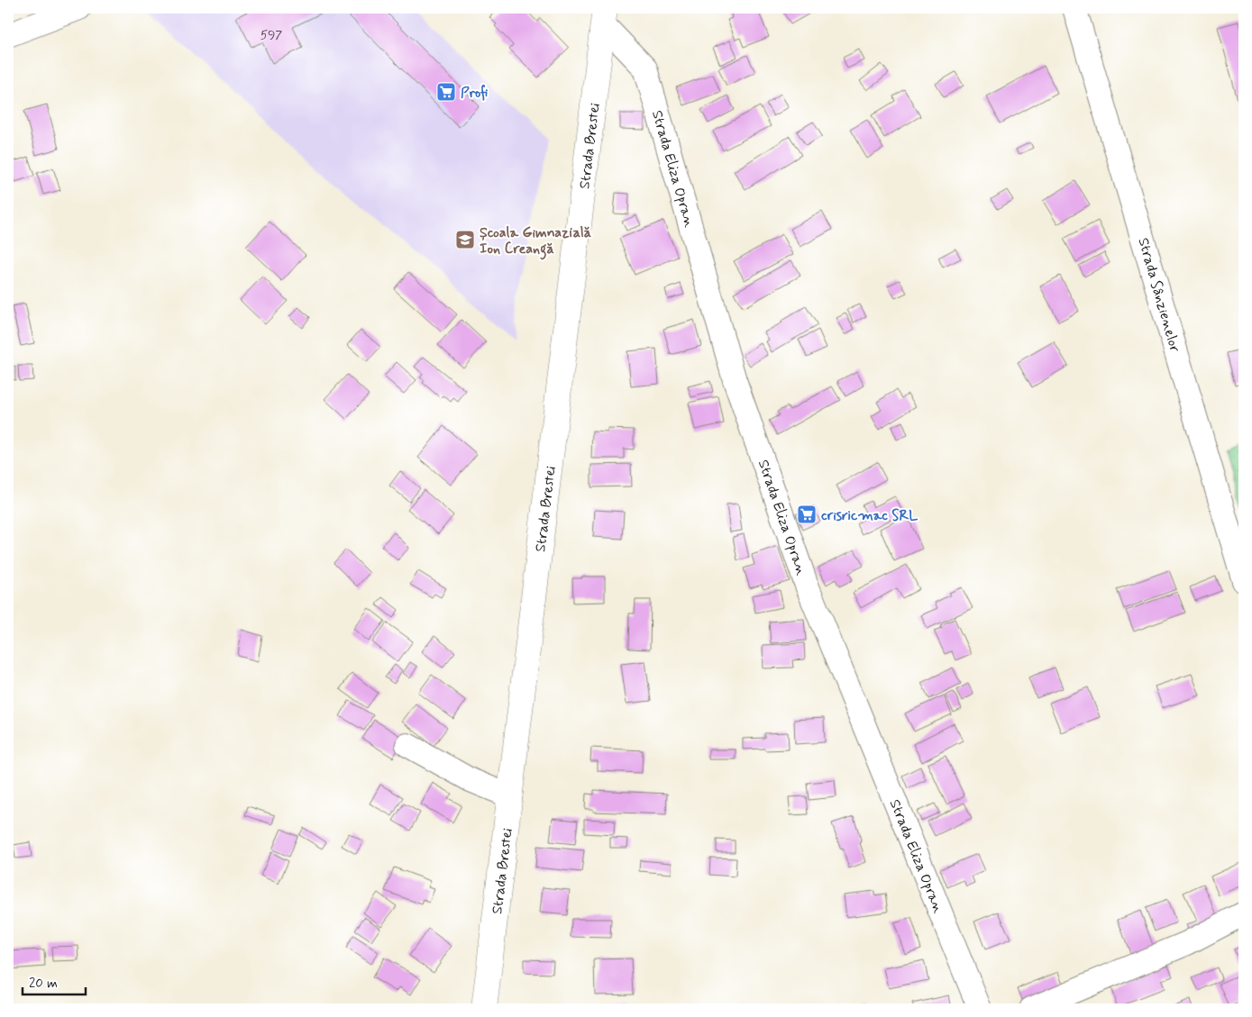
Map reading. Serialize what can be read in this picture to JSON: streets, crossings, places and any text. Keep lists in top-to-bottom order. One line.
{"streets":{"main road":["Strada Brestei"],"street":["Strada Eliza Opran","Strada Sânzienelor"]},"crossings":[["Strada Brestei","Strada Eliza Opran"]],"places":{"supermarket":["Profi","crisricmac SRL"],"school or university":["Școala Gimnazială Ion Creangă"]},"house_numbers":["597"],"scale_bar":"20 m"}
